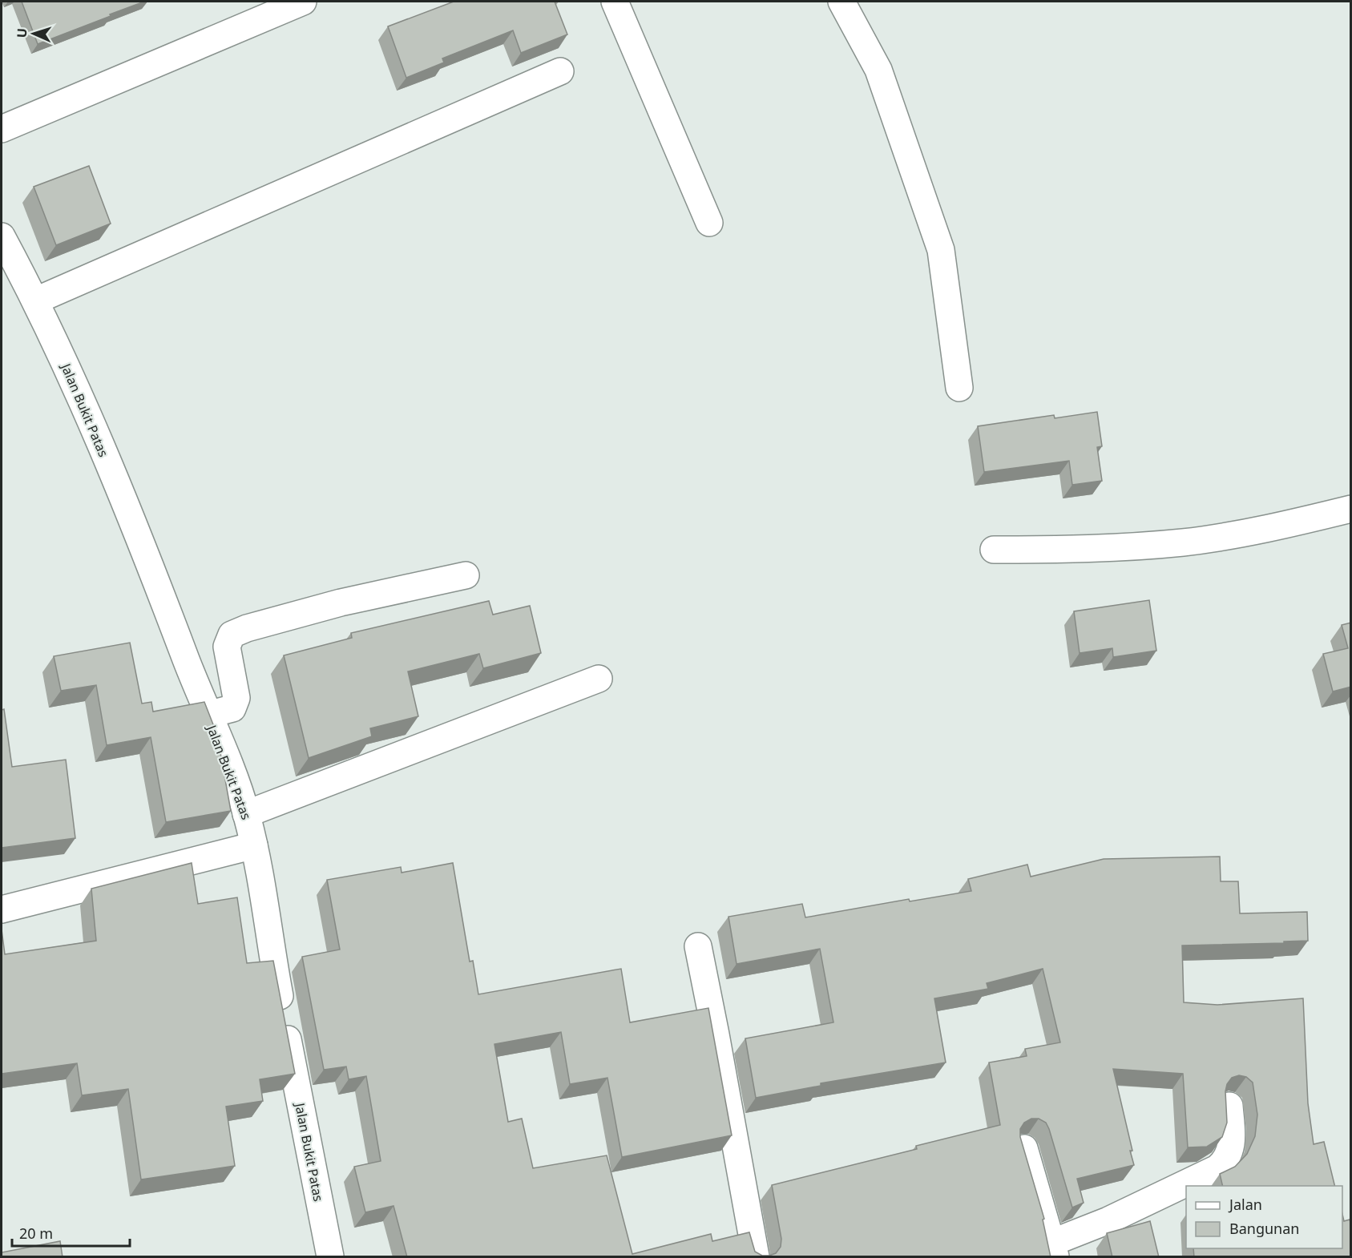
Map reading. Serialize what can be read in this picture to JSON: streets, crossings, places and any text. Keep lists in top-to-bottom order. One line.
{"streets":{"street":["Jalan Bukit Patas"]},"legend":["Jalan","Bangunan"],"scale_bar":"20 m","north":"left"}
